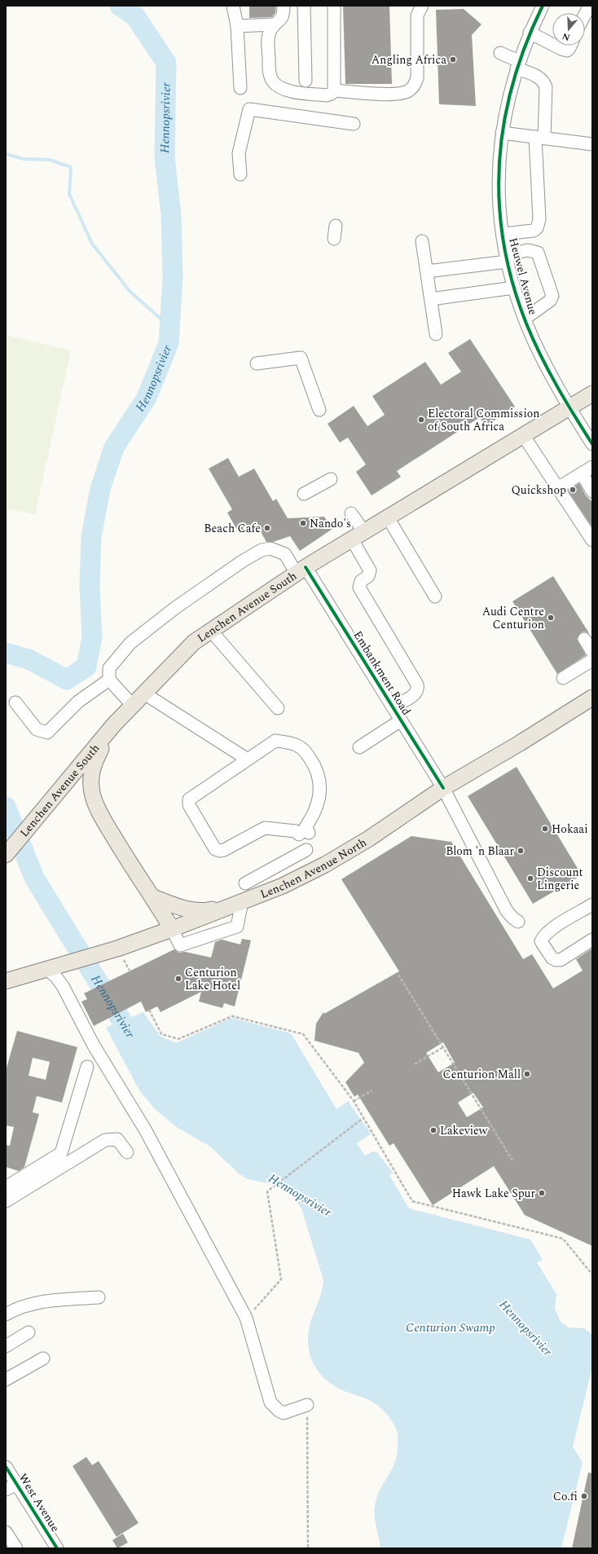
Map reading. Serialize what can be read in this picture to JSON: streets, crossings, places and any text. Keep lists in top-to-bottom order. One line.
{"streets":{"main road":["Lenchen Avenue South","Lenchen Avenue North"],"street":["Heuwel Avenue","Embankment Road","West Avenue"]},"crossings":[["Heuwel Avenue","Lenchen Avenue South"],["Lenchen Avenue South","Embankment Road"],["Embankment Road","Lenchen Avenue North"]],"water":["Hennopsrivier","Centurion Swamp"],"places":["Angling Africa","Electoral Commission of South Africa","Quickshop","Nando's","Beach Cafe","Audi Centre Centurion","Hokaai","Blom 'n Blaar","Discount Lingerie","Centurion Lake Hotel","Centurion Mall","Lakeview","Hawk Lake Spur","Co.fi"],"north":"bottom"}
